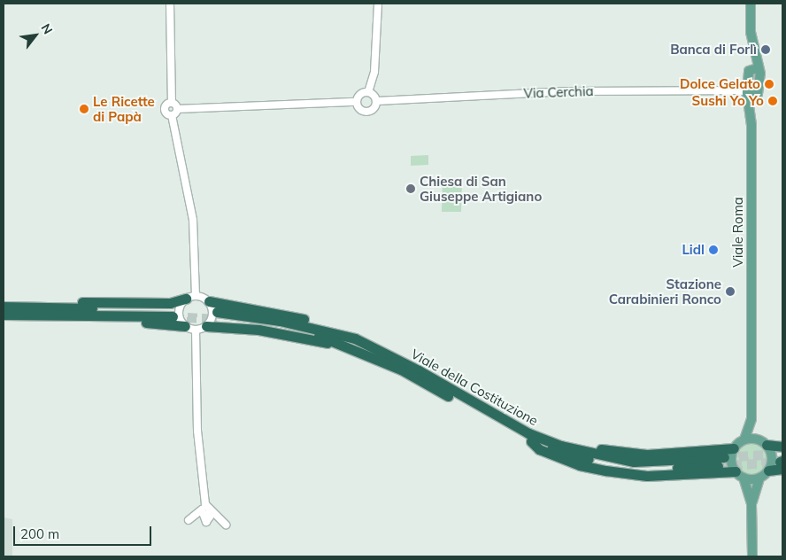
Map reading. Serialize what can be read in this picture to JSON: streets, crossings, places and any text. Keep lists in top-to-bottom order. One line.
{"streets":{"highway":["Viale della Costituzione"],"main road":["Viale Roma"],"street":["Via Cerchia"]},"crossings":[["Via Cerchia","Viale Roma"]],"places":["Banca di Forlì","Dolce Gelato","Sushi Yo Yo","Le Ricette di Papà","Chiesa di San Giuseppe Artigiano","Lidl","Stazione Carabinieri Ronco"],"scale_bar":"200 m","north":"top right"}
